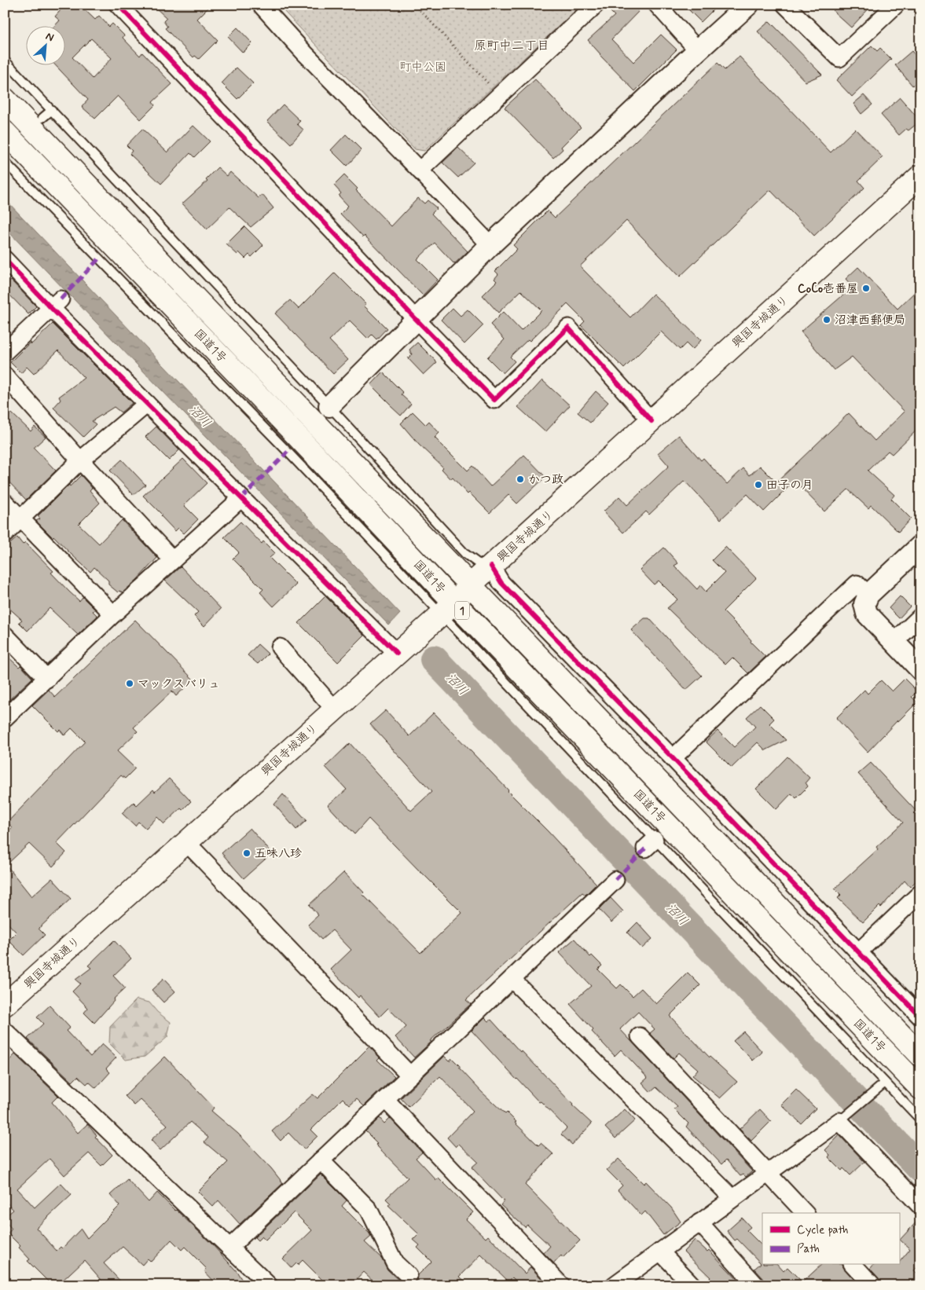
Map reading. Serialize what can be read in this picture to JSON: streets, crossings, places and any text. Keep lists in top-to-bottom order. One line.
{"streets":{"main road":["興国寺城通り","国道1号","1"]},"crossings":[["興国寺城通り","国道1号"]],"districts":["原町中二丁目"],"water":["沼川"],"parks":["町中公園"],"places":["CoCo壱番屋","沼津西郵便局","かつ政","田子の月","マックスバリュ","五味八珍"],"legend":["Cycle path","Path"],"north":"top right"}
